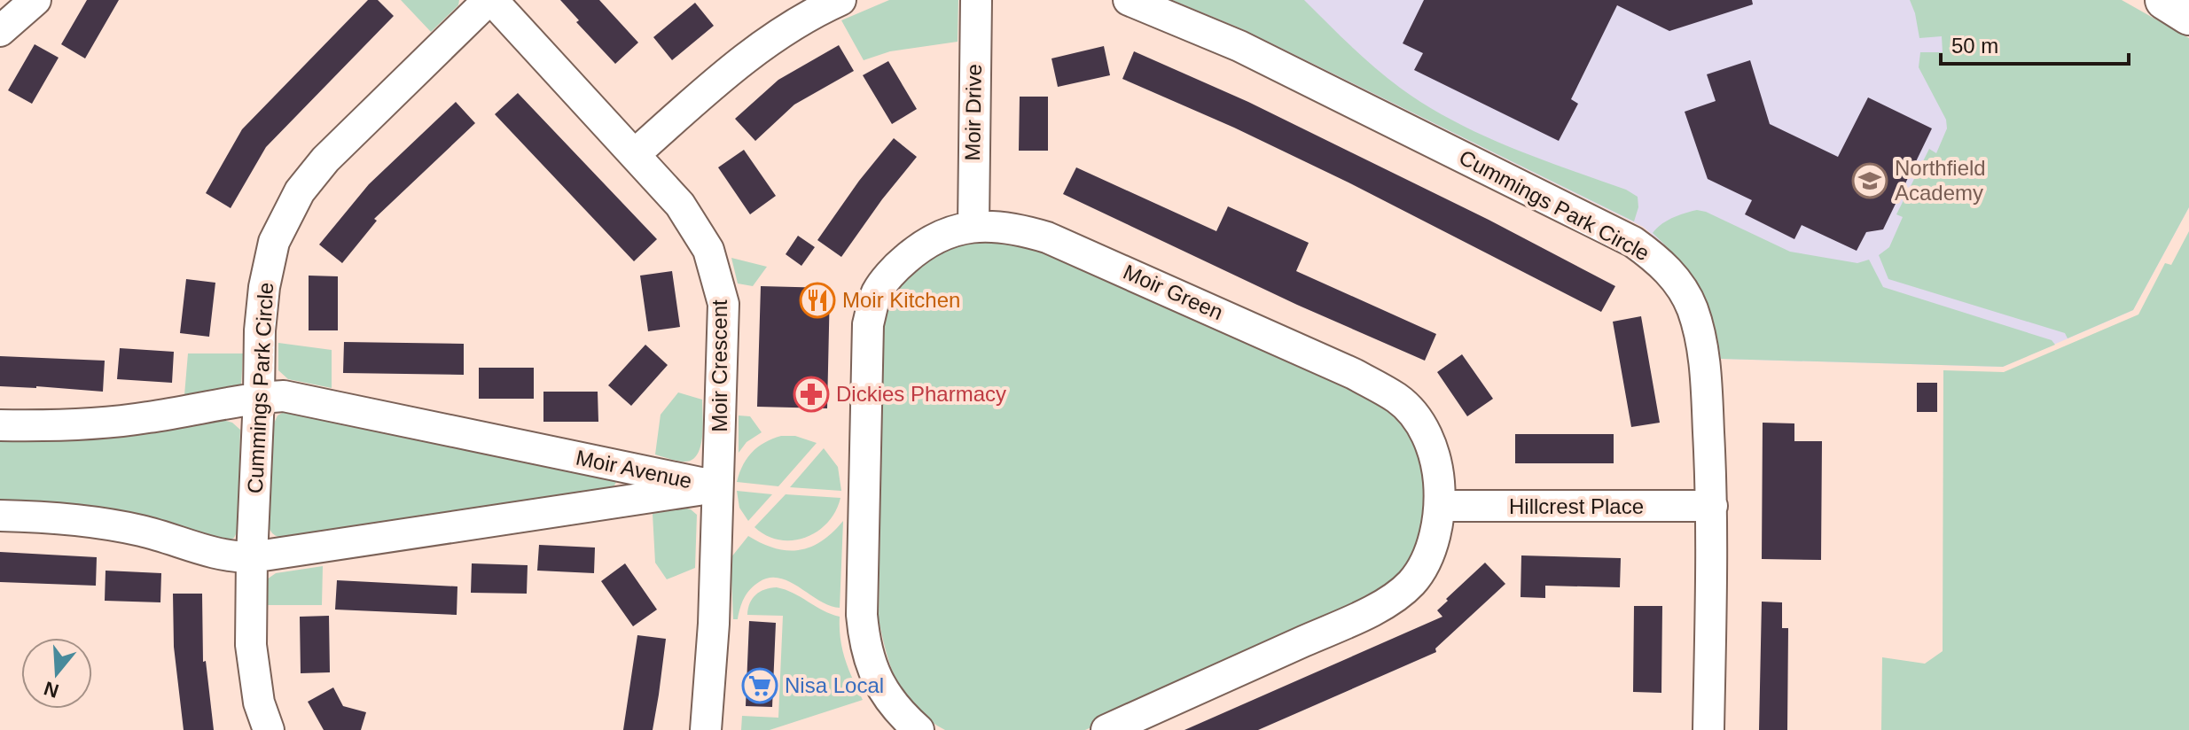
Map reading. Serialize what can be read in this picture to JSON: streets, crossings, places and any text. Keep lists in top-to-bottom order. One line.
{"streets":{"street":["Moir Drive","Cummings Park Circle","Moir Green","Moir Crescent","Moir Avenue","Hillcrest Place"]},"crossings":[["Moir Drive","Moir Green"],["Cummings Park Circle","Moir Crescent"],["Cummings Park Circle","Moir Avenue"],["Cummings Park Circle","Hillcrest Place"],["Moir Green","Hillcrest Place"],["Moir Crescent","Moir Avenue"]],"places":{"school or university":["Northfield Academy"],"restaurant":["Moir Kitchen"],"pharmacy":["Dickies Pharmacy"],"supermarket":["Nisa Local"]},"scale_bar":"50 m","north":"bottom"}
